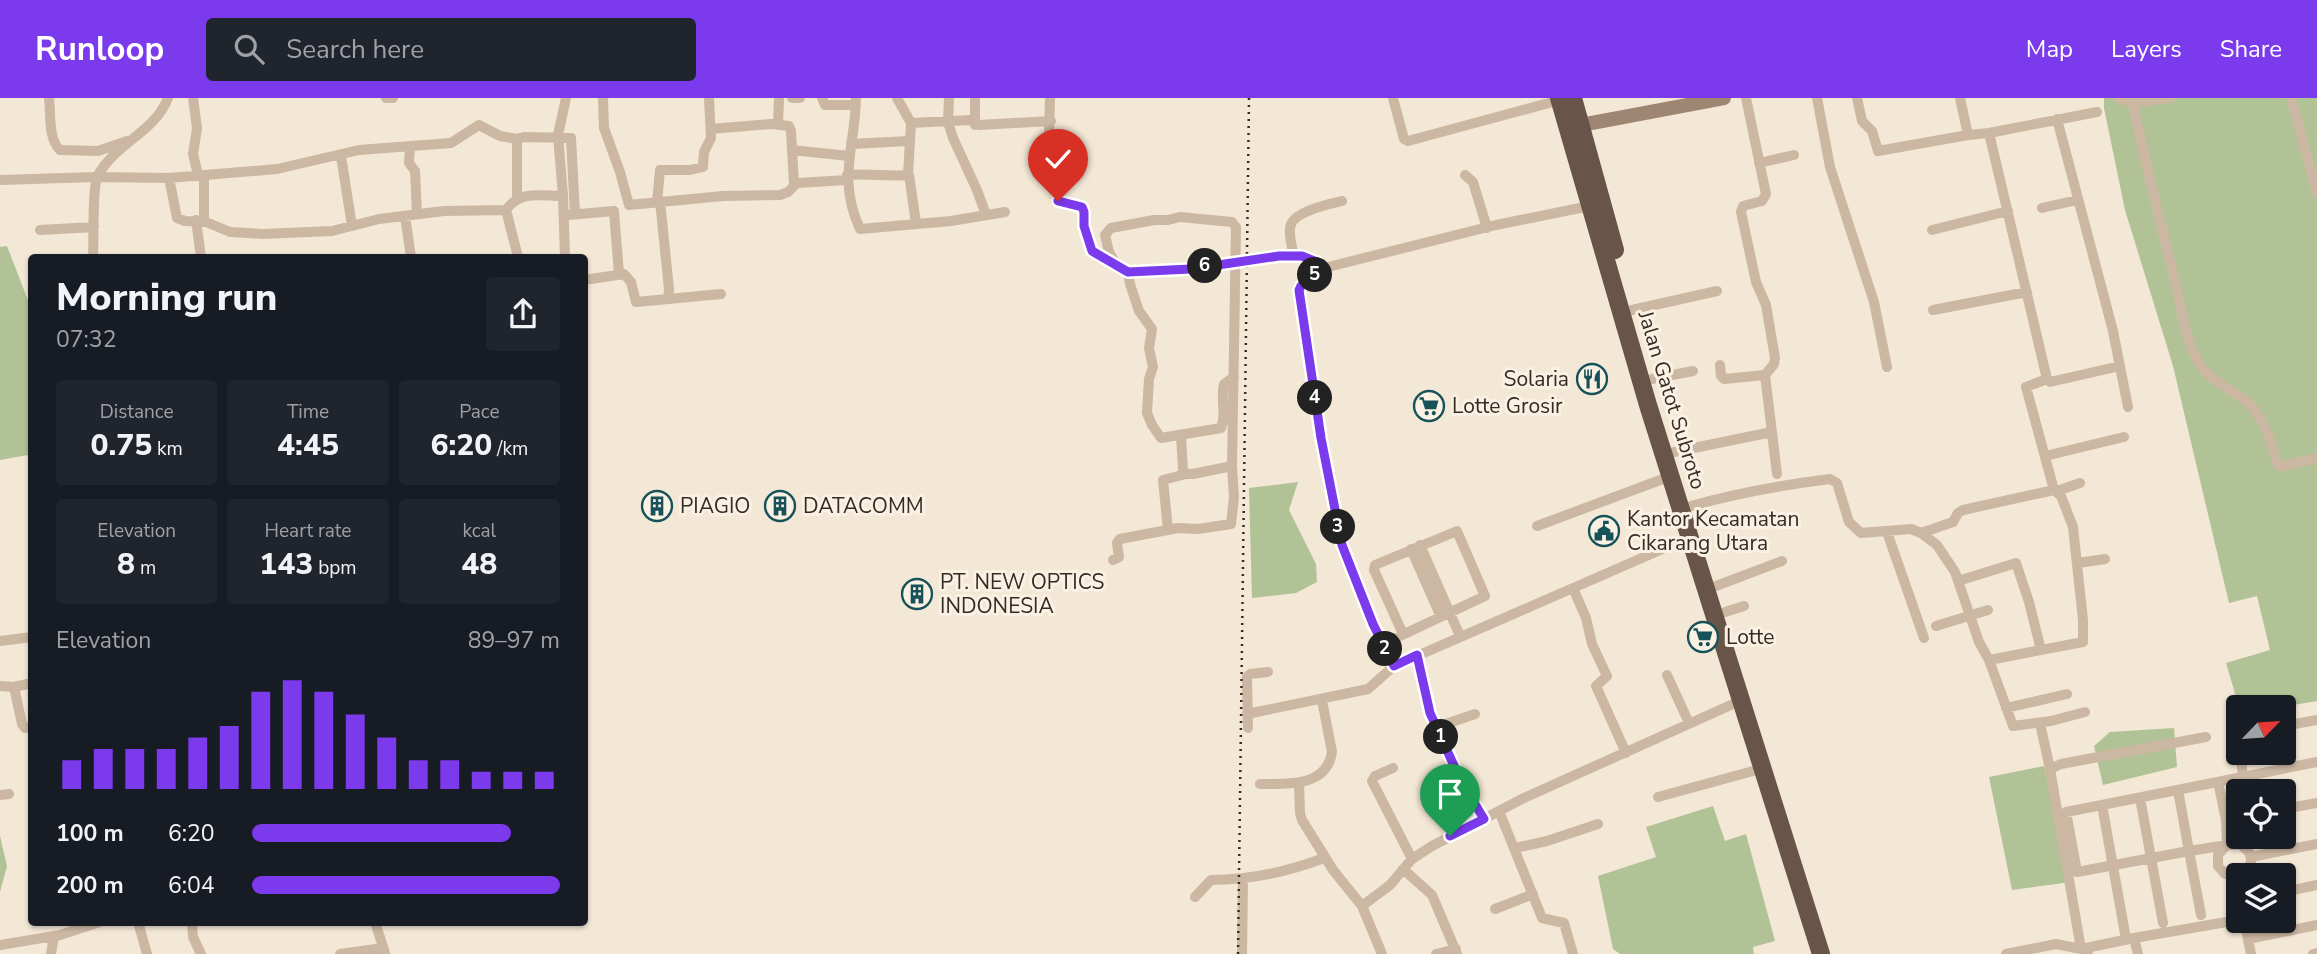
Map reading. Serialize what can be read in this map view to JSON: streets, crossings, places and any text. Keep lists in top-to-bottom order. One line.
{"streets":{"highway":["Jalan Gatot Subroto"]},"places":{"restaurant":["Solaria"],"supermarket":["Lotte Grosir","Lotte"],"building":["PIAGIO","DATACOMM","PT. NEW OPTICS INDONESIA"],"public building":["Kantor Kecamatan Cikarang Utara"]},"north":"top right","page":{"header":"Runloop","search":"Search here","nav":["Map","Layers","Share"],"pins":["6","5","4","3","2","1"],"heading":["Morning run","07:32"],"stats":[["Distance","0.75 km"],["Time","4:45"],["Pace","6:20 /km"],["Elevation","8 m"],["Heart rate","143 bpm"],["kcal","48"]],"chart":["Elevation","89–97 m"],"list":[{"name":"100 m","note":"6:20"},{"name":"200 m","note":"6:04"}]}}
